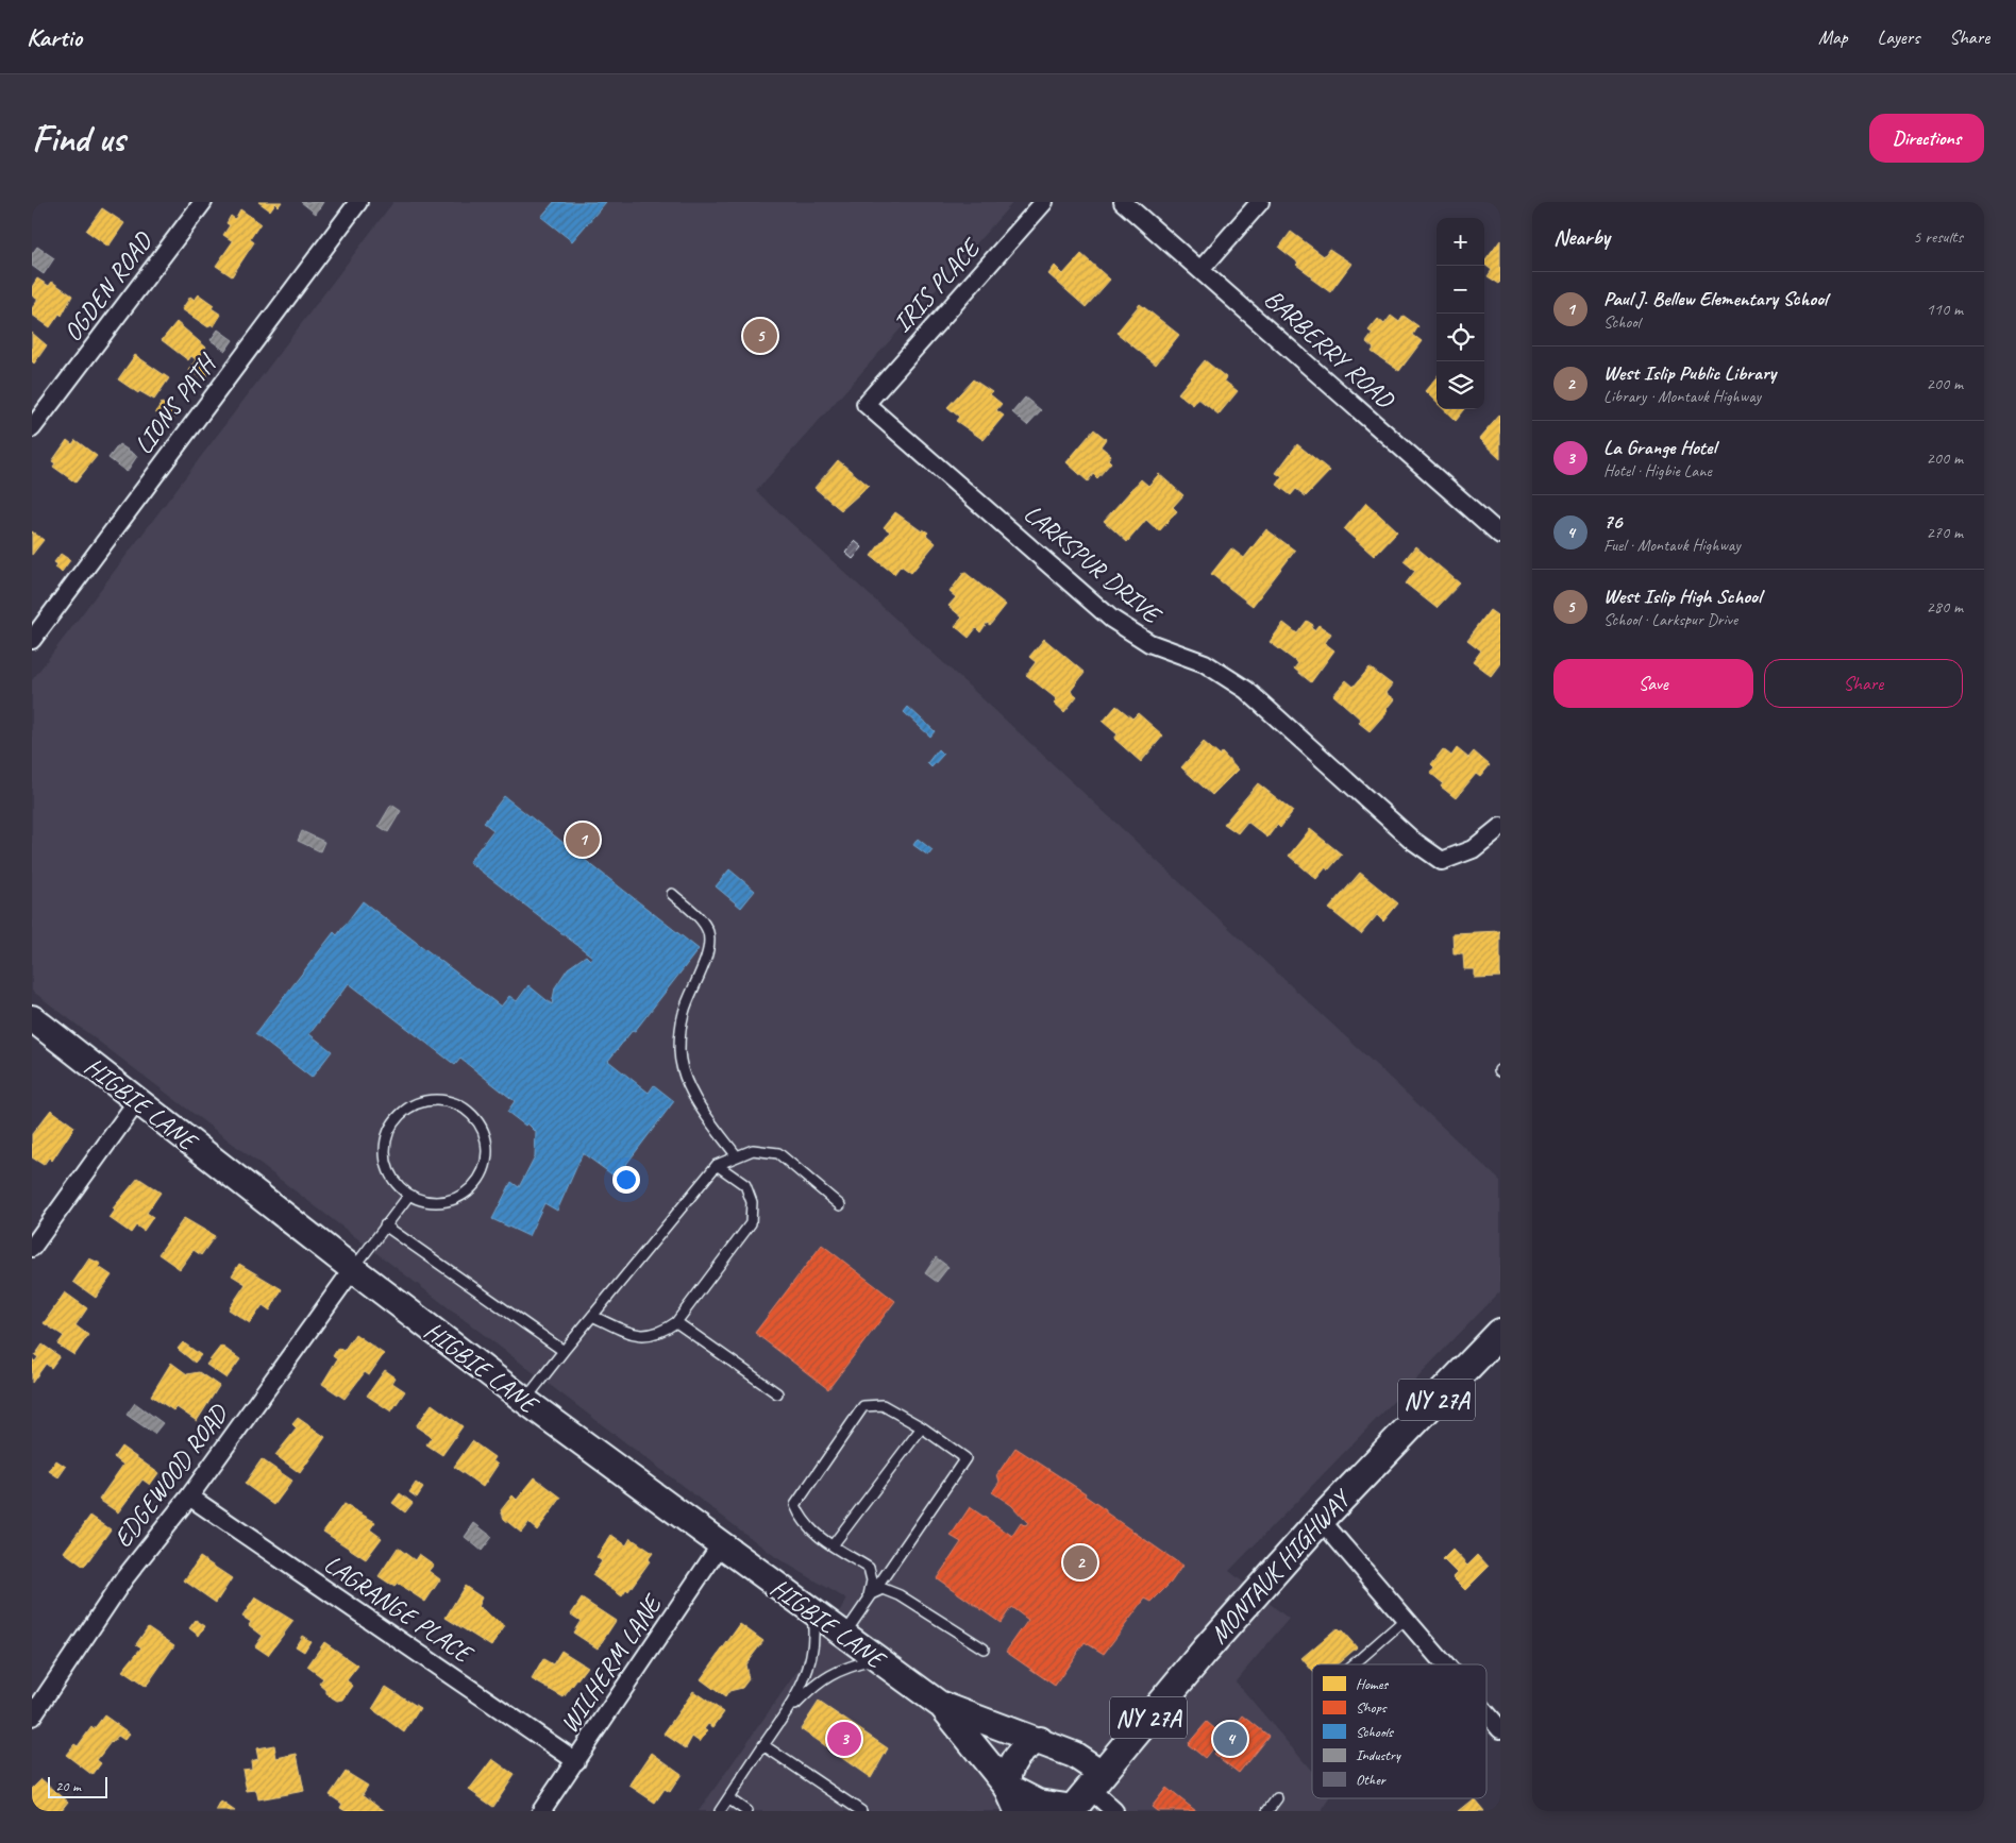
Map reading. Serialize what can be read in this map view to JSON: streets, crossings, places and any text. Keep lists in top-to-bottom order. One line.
{"streets":{"main road":["HIGBIE LANE","NY 27A","MONTAUK HIGHWAY"],"street":["IRIS PLACE","OGDEN ROAD","BARBERRY ROAD","LIONS PATH","LARKSPUR DRIVE","EDGEWOOD ROAD","LAGRANGE PLACE","WILHERM LANE"]},"crossings":[["IRIS PLACE","LARKSPUR DRIVE"],["HIGBIE LANE","EDGEWOOD ROAD"],["HIGBIE LANE","MONTAUK HIGHWAY"],["HIGBIE LANE","WILHERM LANE"],["EDGEWOOD ROAD","LAGRANGE PLACE"],["LAGRANGE PLACE","WILHERM LANE"]],"legend":["Homes","Shops","Schools","Industry","Other"],"scale_bar":"20 m","page":{"header":"Kartio","nav":["Map","Layers","Share"],"buttons":["Directions",["Save","Share"]],"title":"Find us","heading":["Nearby","5 results"],"map_buttons":["+","−"],"list":[{"mark":"1","name":"Paul J. Bellew Elementary School","note":"School","value":"110 m"},{"mark":"2","name":"West Islip Public Library","note":"Library · Montauk Highway","value":"200 m"},{"mark":"3","name":"La Grange Hotel","note":"Hotel · Higbie Lane","value":"200 m"},{"mark":"4","name":"76","note":"Fuel · Montauk Highway","value":"270 m"},{"mark":"5","name":"West Islip High School","note":"School · Larkspur Drive","value":"280 m"}],"pins":["5","1","2","3","4"],"scale":"20 m"}}
